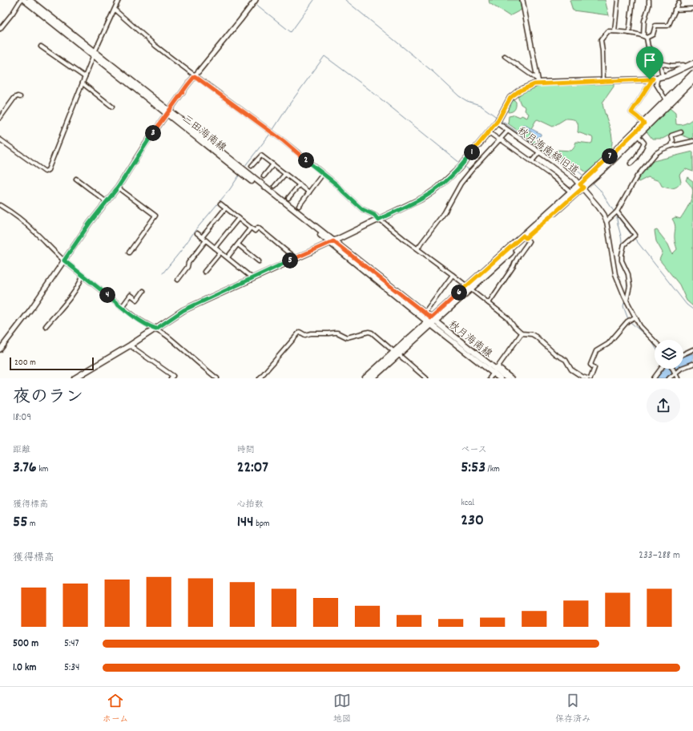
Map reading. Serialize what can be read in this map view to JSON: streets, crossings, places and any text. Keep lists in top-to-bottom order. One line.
{"streets":{"main road":["三田海南線","秋月海南線"],"street":["秋月海南線旧道"]},"crossings":[["三田海南線","秋月海南線"]],"scale_bar":"200 m","page":{"pins":["3","1","7","2","5","6","4"],"scale":"200 m","heading":["夜のラン","18:09"],"stats":[["距離","3.76 km"],["時間","22:07"],["ペース","5:53 /km"],["獲得標高","55 m"],["心拍数","144 bpm"],["kcal","230"]],"chart":["獲得標高","233–288 m"],"list":[{"name":"500 m","note":"5:47"},{"name":"1.0 km","note":"5:34"}],"tabs":["ホーム","地図","保存済み"]}}
